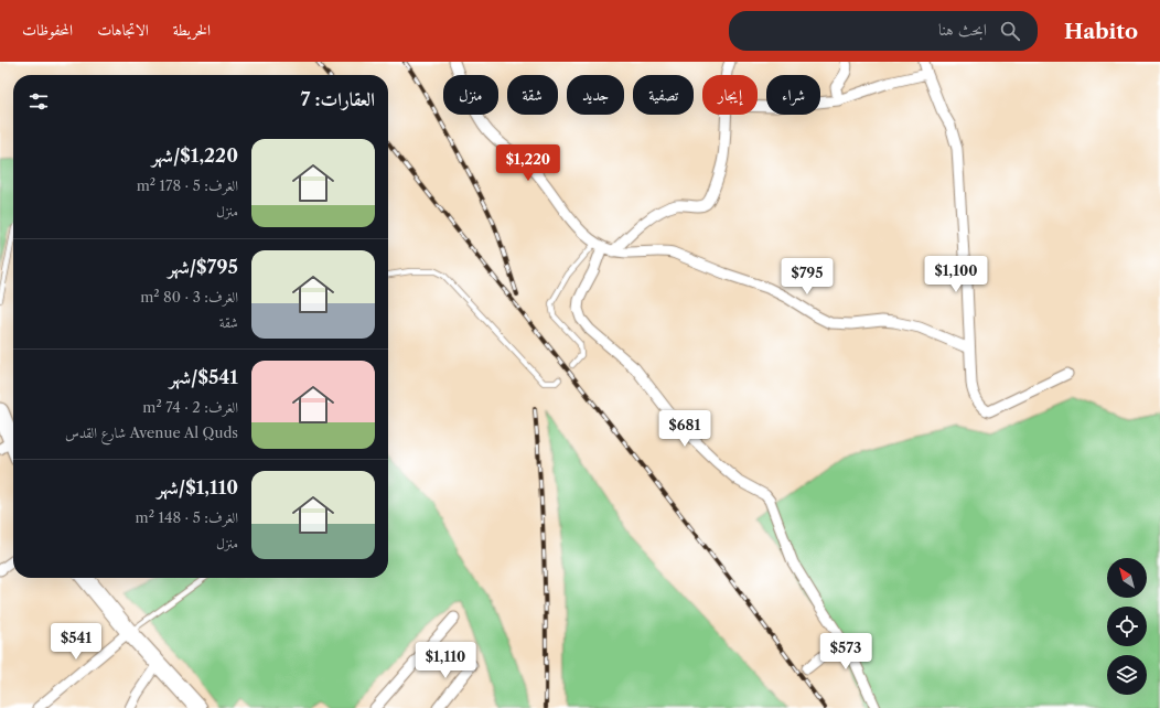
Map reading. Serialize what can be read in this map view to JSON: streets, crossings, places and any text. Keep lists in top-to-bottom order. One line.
{"north":"top left","page":{"header":"Habito","search":"ابحث هنا","nav":["الخريطة","الاتجاهات","المحفوظات"],"chip":["شراء","إيجار","تصفية","جديد","شقة","منزل"],"heading":"العقارات: 7","list":[{"name":"$1,220/شهر","note":"الغرف: 5 · 178 m² · منزل"},{"name":"$795/شهر","note":"الغرف: 3 · 80 m² · شقة"},{"name":"$541/شهر","note":"الغرف: 2 · 74 m² · Avenue Al Quds شارع القدس"},{"name":"$1,110/شهر","note":"الغرف: 5 · 148 m² · منزل"}],"price":["$1,220","$1,100","$795","$681","$541","$573","$1,110"]}}
